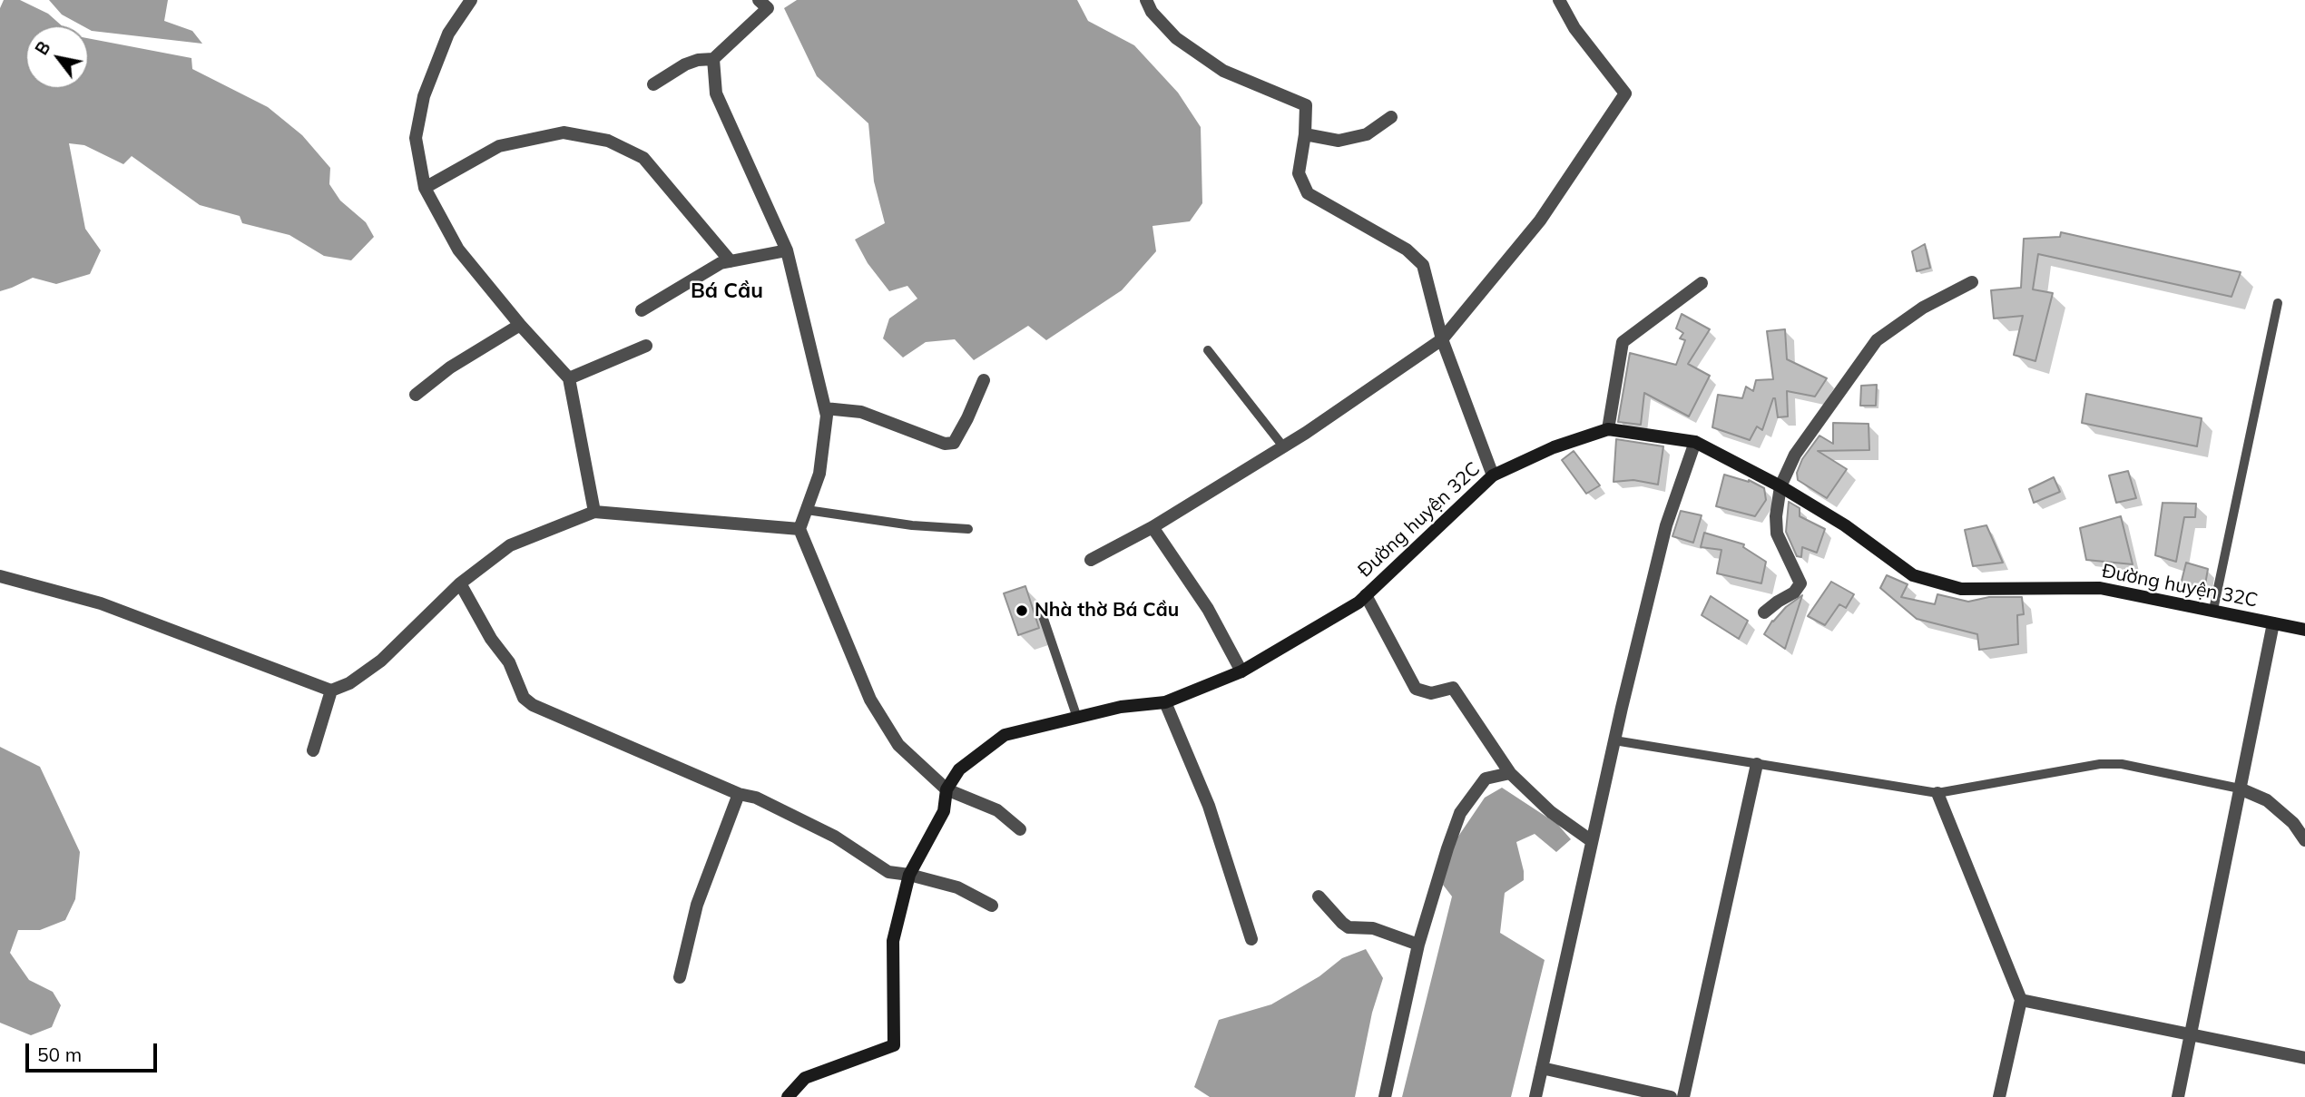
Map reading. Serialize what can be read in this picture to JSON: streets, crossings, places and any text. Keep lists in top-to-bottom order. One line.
{"streets":{"street":["Đường huyện 32C"]},"districts":["Bá Cầu"],"places":["Nhà thờ Bá Cầu"],"scale_bar":"50 m","north":"top left"}
